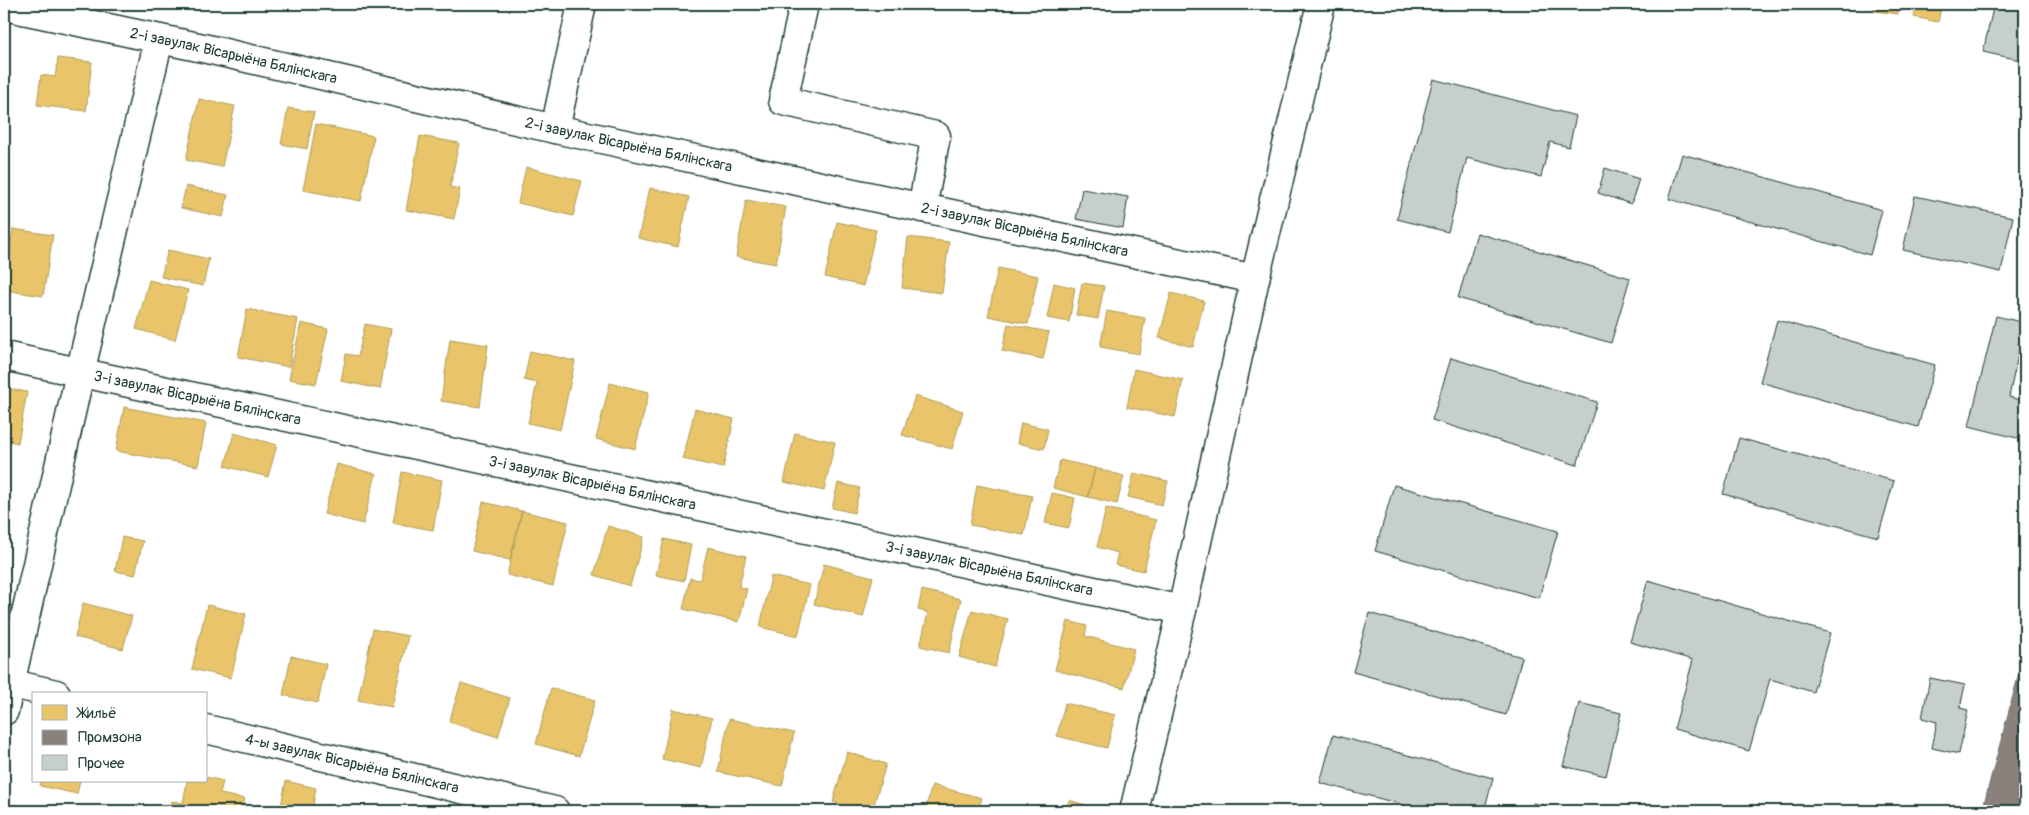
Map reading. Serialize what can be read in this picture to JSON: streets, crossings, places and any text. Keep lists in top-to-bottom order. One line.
{"streets":{"street":["2-і завулак Вісарыёна Бялінскага","3-і завулак Вісарыёна Бялінскага","4-ы завулак Вісарыёна Бялінскага"]},"legend":["Жильё","Промзона","Прочее"]}
